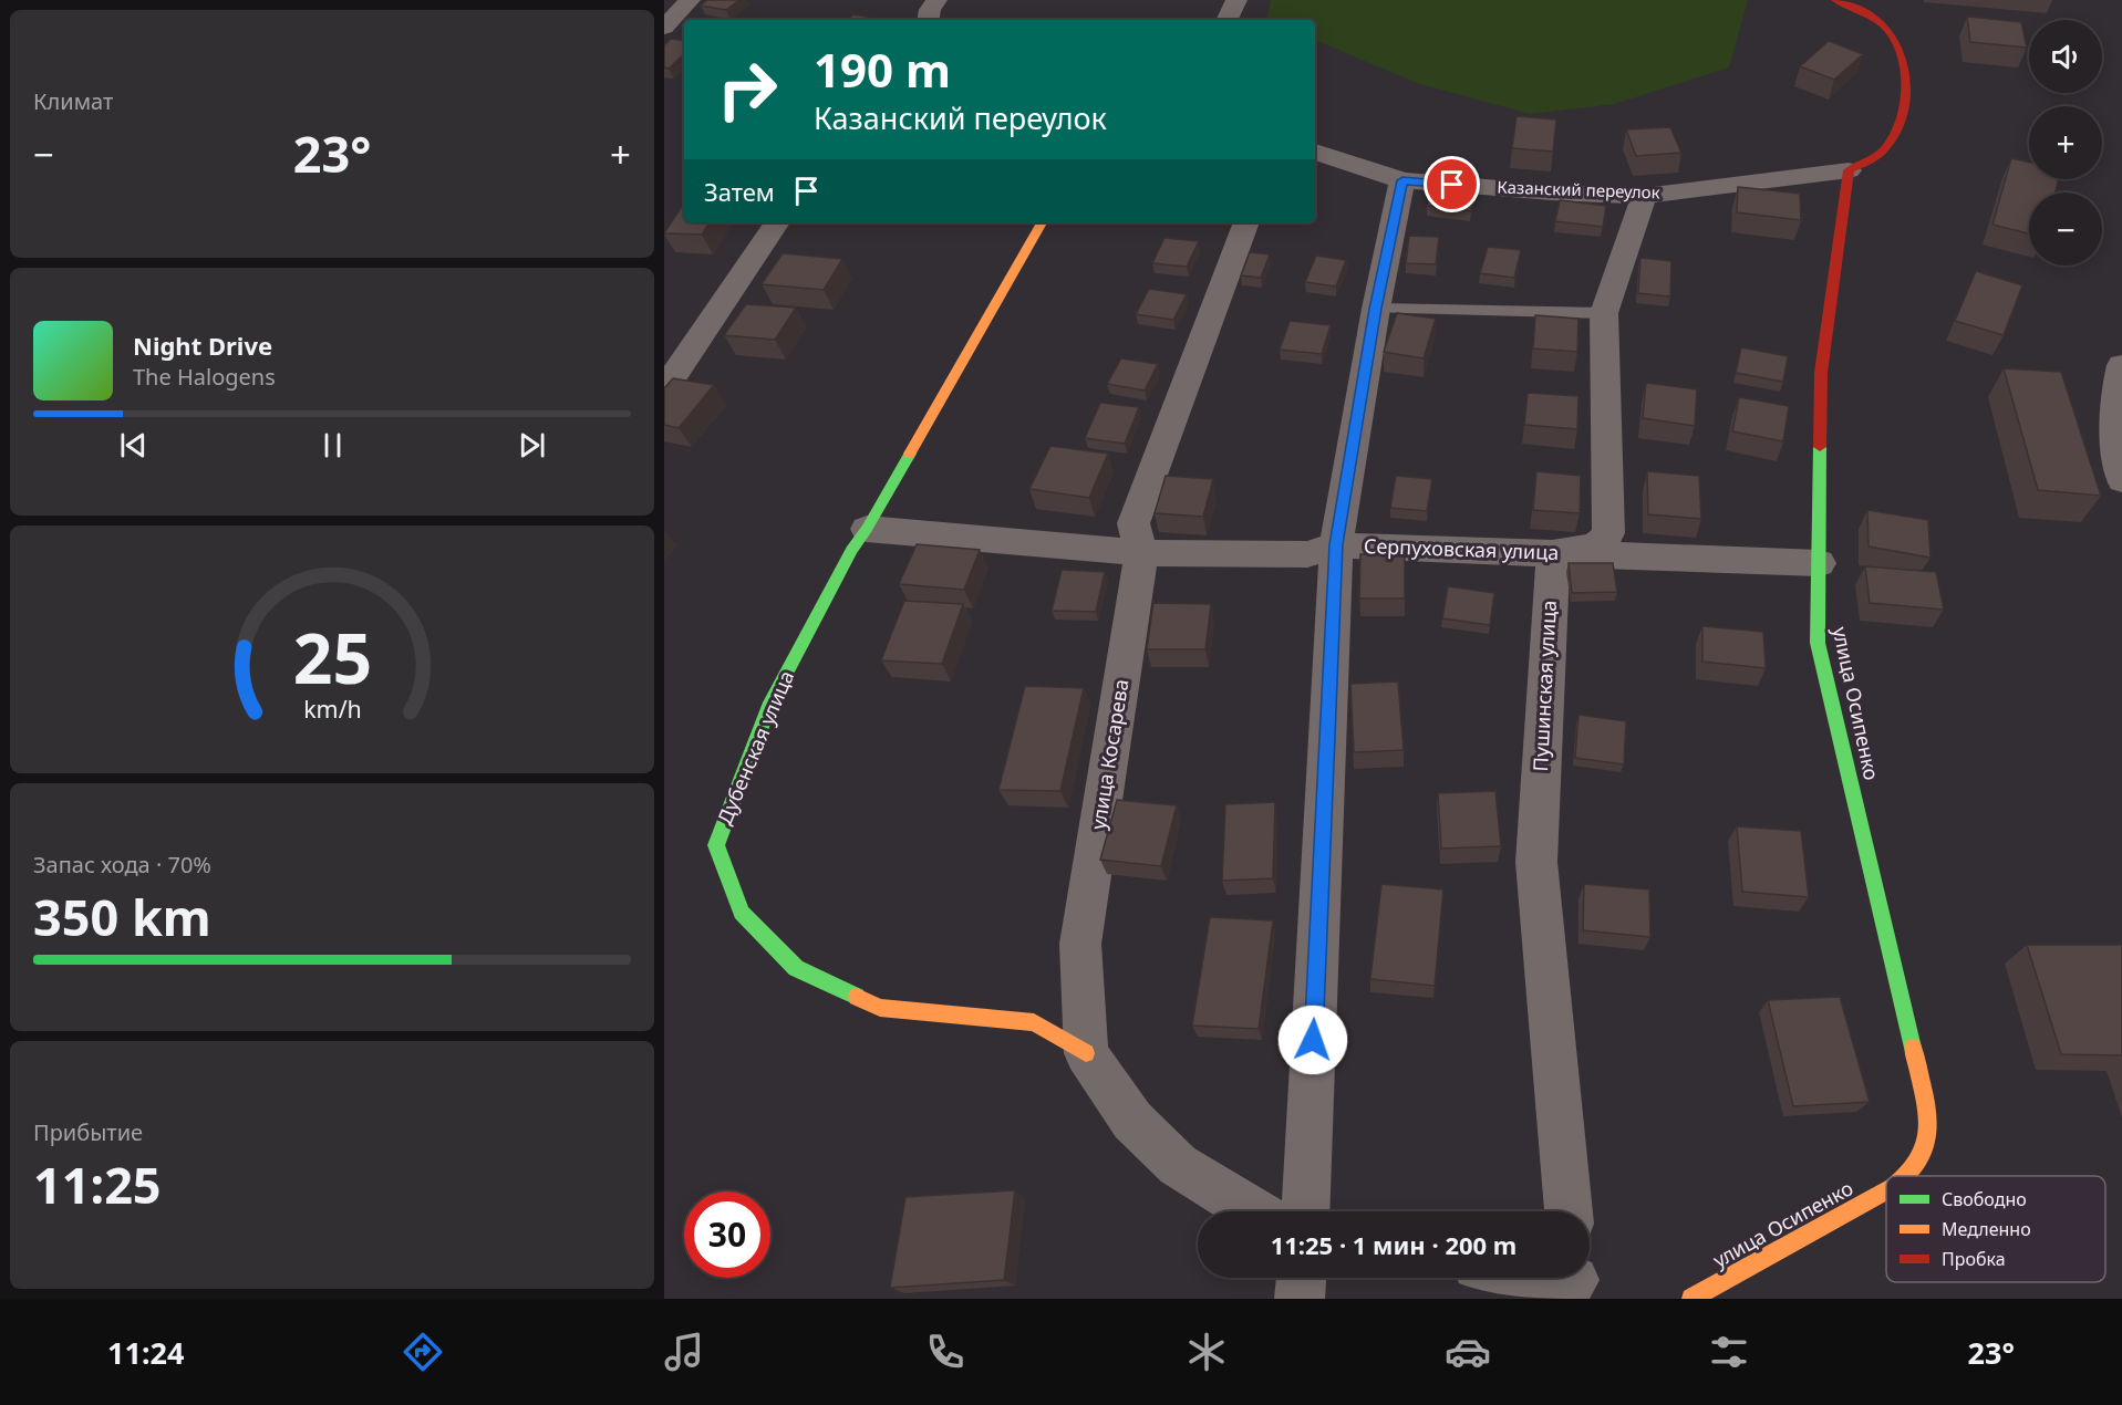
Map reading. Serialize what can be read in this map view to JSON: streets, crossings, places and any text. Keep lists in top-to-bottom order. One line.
{"streets":{"street":["Казанский переулок","Серпуховская улица","Пушинская улица","улица Осипенко","Дубенская улица","улица Косарева"]},"crossings":[["Казанский переулок","улица Осипенко"],["Серпуховская улица","Пушинская улица"],["Серпуховская улица","улица Осипенко"],["Серпуховская улица","Дубенская улица"],["Серпуховская улица","улица Косарева"],["Дубенская улица","улица Косарева"]],"legend":["Свободно","Медленно","Пробка"],"page":{"tile":["Климат",["Запас хода · 70%","350 km"],["Прибытие","11:25"]],"map_buttons":["+","−"],"turn":["190 m","Казанский переулок"],"heat":["−","23°","+"],"then":"Затем","song":["Night Drive","The Halogens"],"limit":"30","trip":"11:25 · 1 мин · 200 m","tabs":["11:24","23°"],"gauge":["25","km/h"]}}
